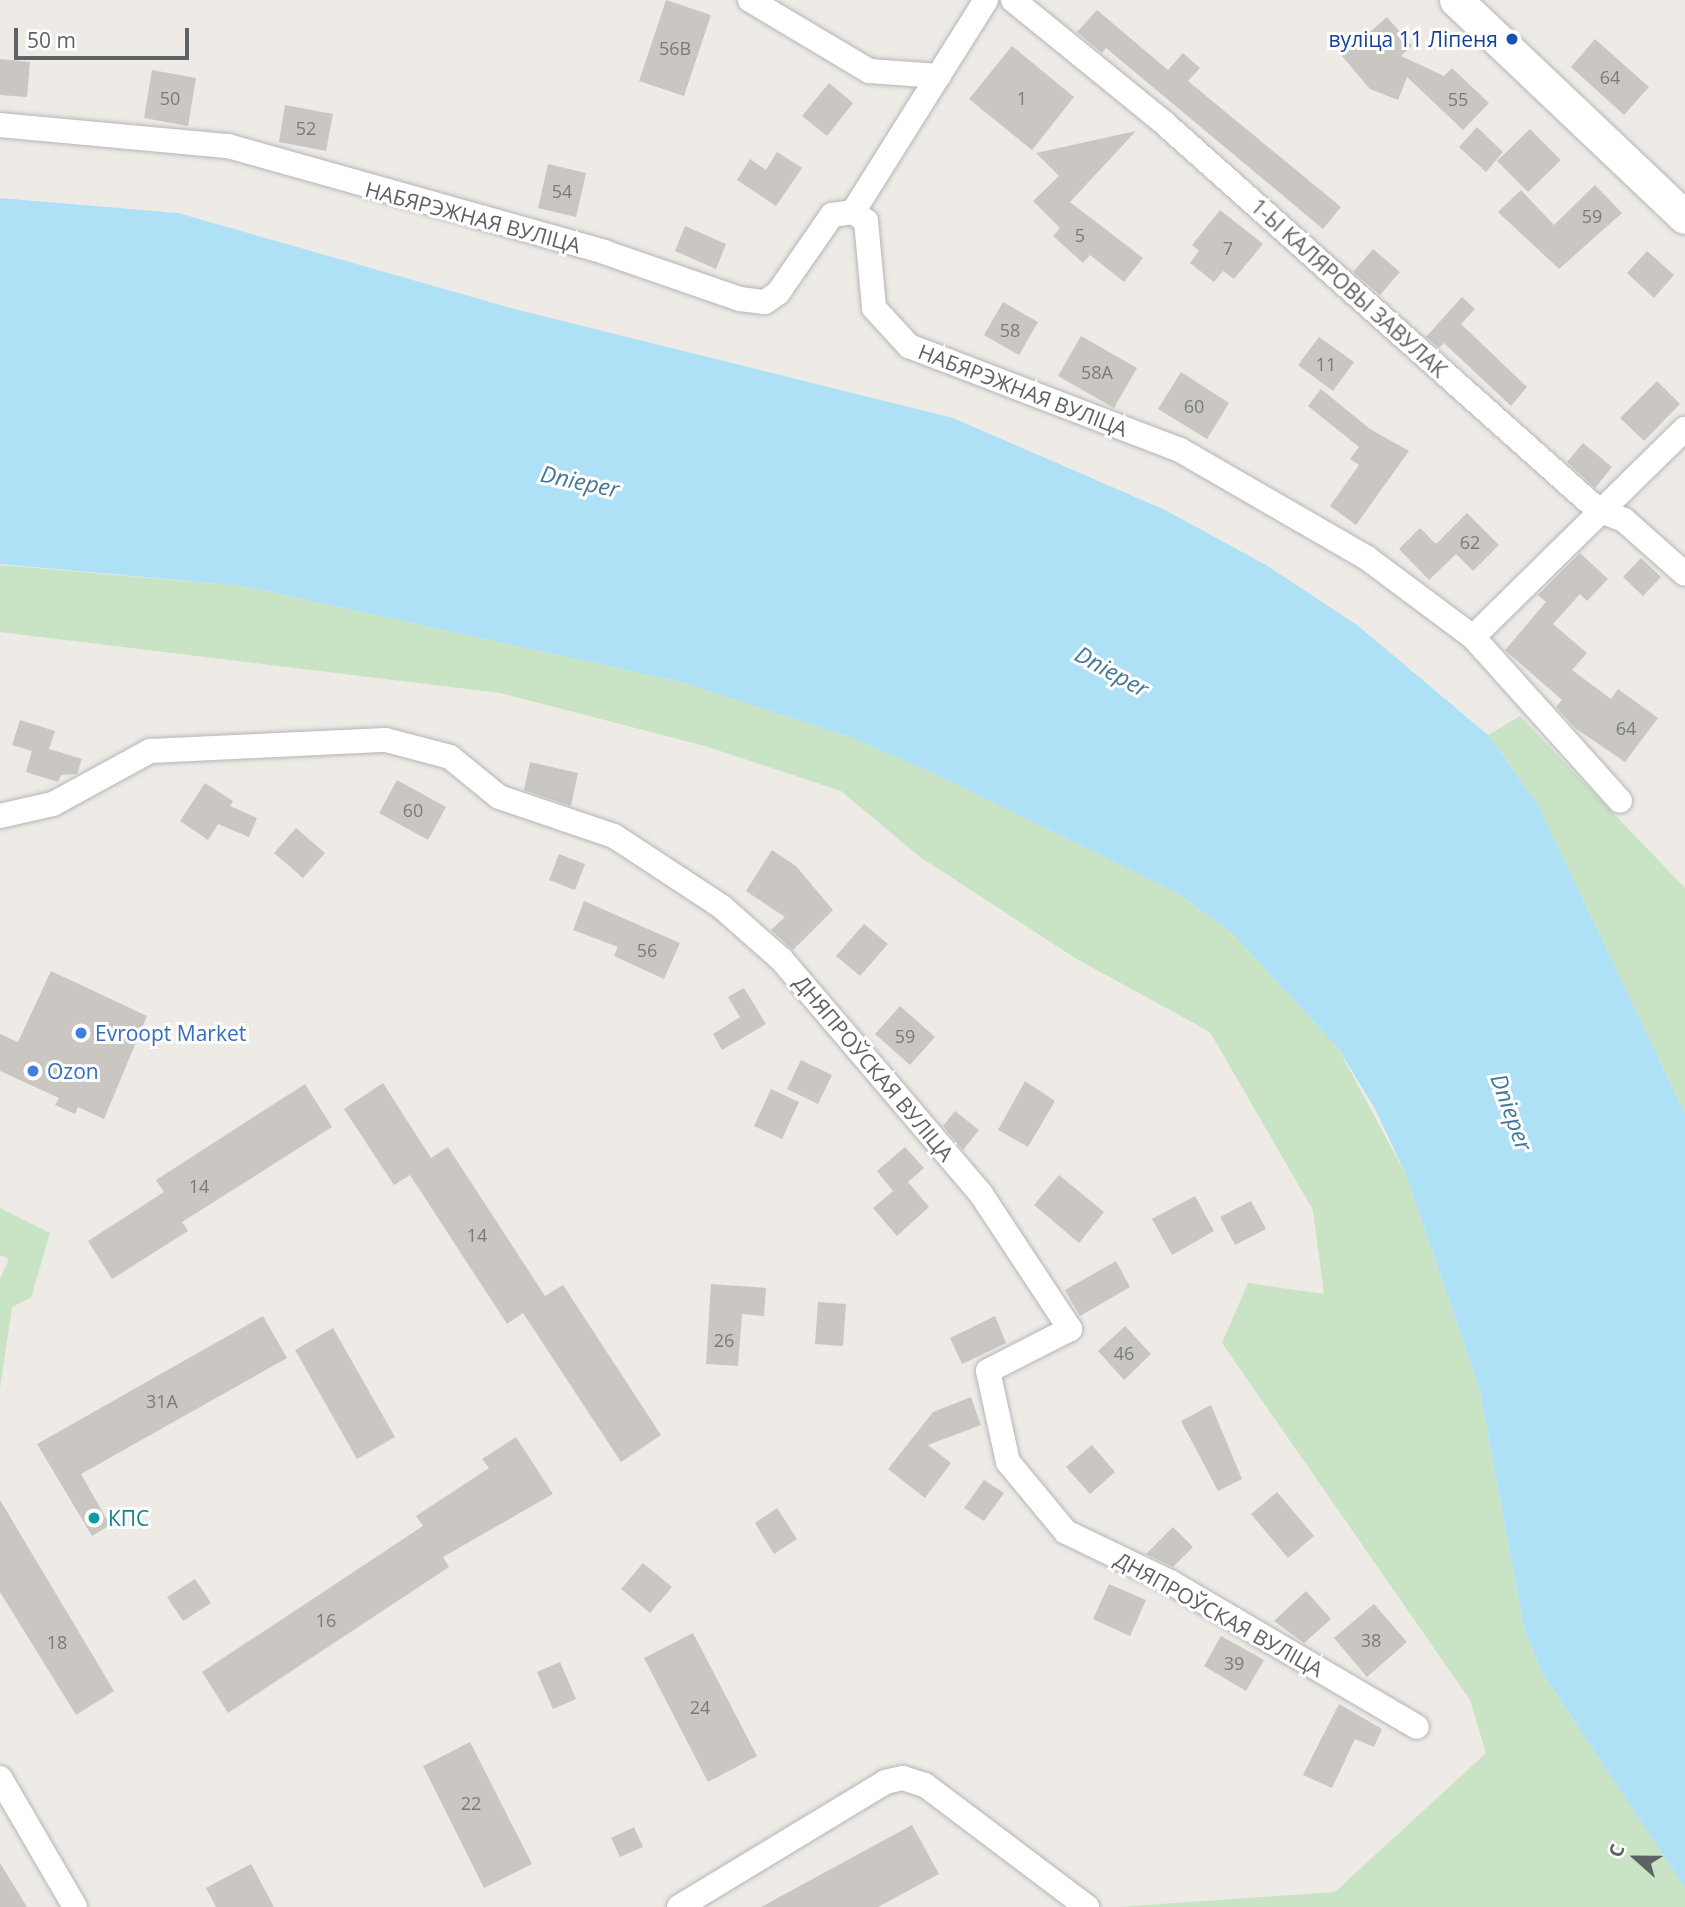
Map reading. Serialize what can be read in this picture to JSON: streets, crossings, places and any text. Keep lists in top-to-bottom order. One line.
{"streets":{"street":["НАБЯРЭЖНАЯ ВУЛІЦА","1-Ы КАЛЯРОВЫ ЗАВУЛАК","ДНЯПРОЎСКАЯ ВУЛІЦА"]},"water":["Dnieper"],"places":["вуліца 11 Ліпеня","Evroopt Market","Ozon","КПС"],"house_numbers":["56В","64","50","1","55","52","54","59","5","7","58","11","58А","60","62","64","60","56","59","14","14","26","46","31А","16","38","18","39","24","22"],"scale_bar":"50 m","north":"left"}
